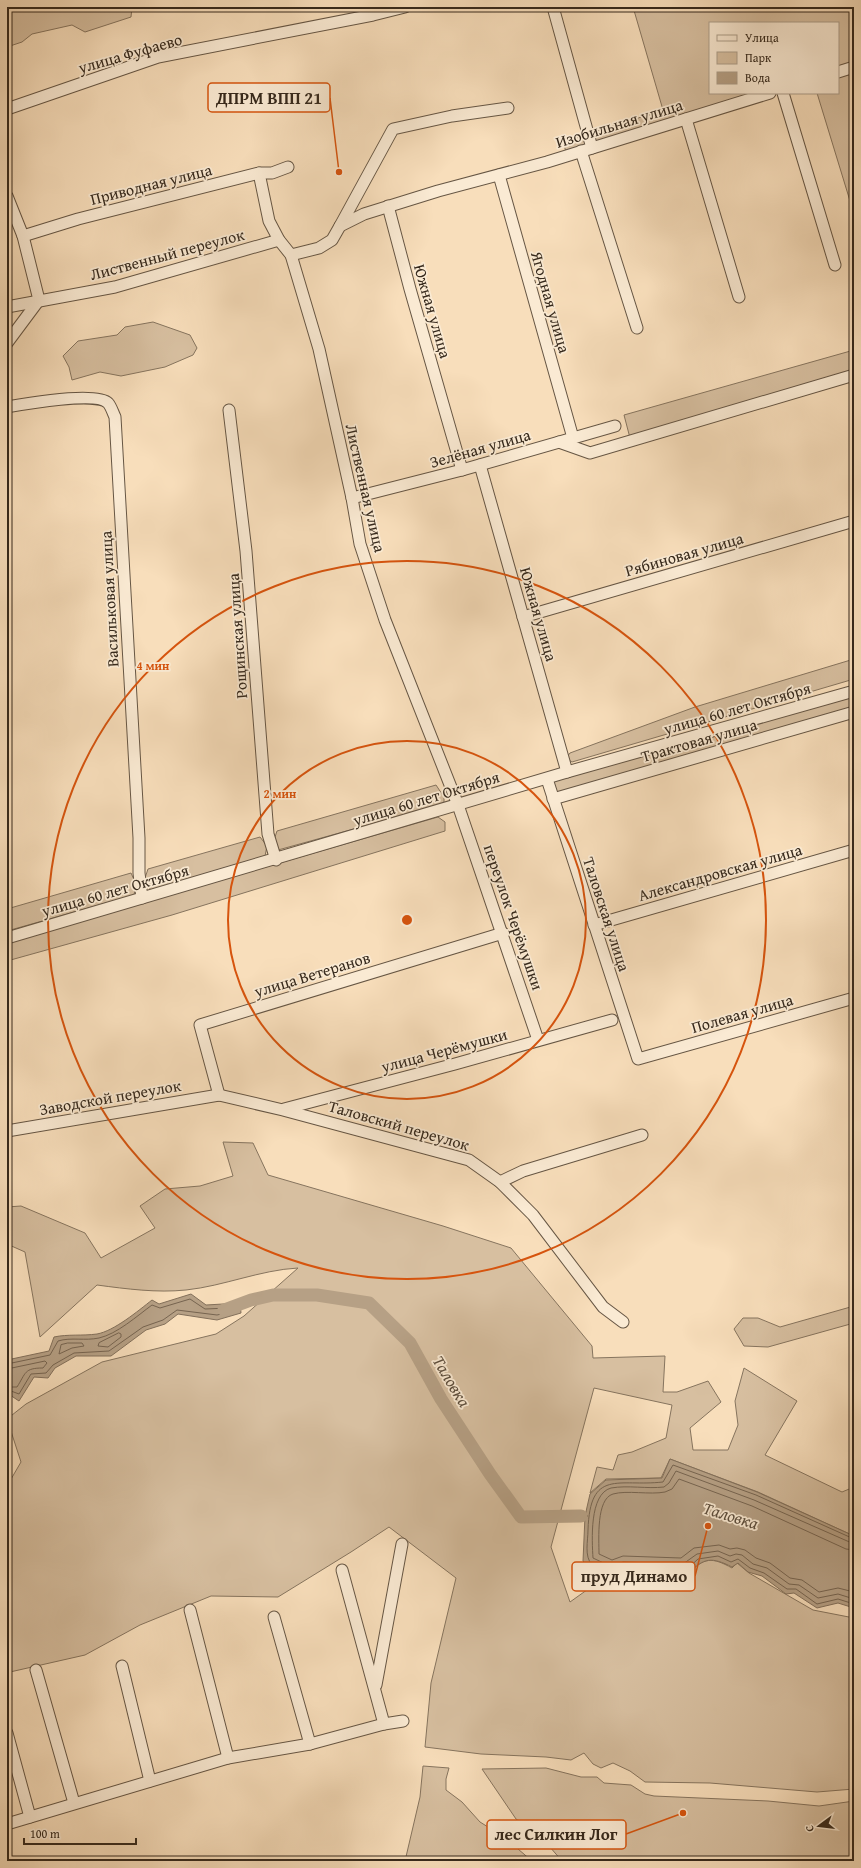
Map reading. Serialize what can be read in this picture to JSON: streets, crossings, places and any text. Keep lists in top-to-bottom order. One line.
{"streets":{"street":["улица Фуфаево","Изобильная улица","Приводная улица","Лиственный переулок","Ягодная улица","Южная улица","Зелёная улица","Лиственная улица","Рябиновая улица","Васильковая улица","Рощинская улица","улица 60 лет Октября","Трактовая улица","Александровская улица","Таловская улица","переулок Черёмушки","улица Ветеранов","Полевая улица","улица Черёмушки","Заводской переулок","Таловский переулок"]},"crossings":[["Изобильная улица","Ягодная улица"],["Изобильная улица","Южная улица"],["Приводная улица","Лиственная улица"],["Лиственный переулок","Лиственная улица"],["Ягодная улица","Зелёная улица"],["Южная улица","Зелёная улица"],["Южная улица","Рябиновая улица"],["Южная улица","улица 60 лет Октября"],["Зелёная улица","Лиственная улица"],["Лиственная улица","улица 60 лет Октября"],["Лиственная улица","переулок Черёмушки"],["Васильковая улица","улица 60 лет Октября"],["Рощинская улица","улица 60 лет Октября"],["улица 60 лет Октября","Таловская улица"],["улица 60 лет Октября","переулок Черёмушки"],["Трактовая улица","Таловская улица"],["Александровская улица","Таловская улица"],["Таловская улица","Полевая улица"],["переулок Черёмушки","улица Ветеранов"],["переулок Черёмушки","улица Черёмушки"],["улица Ветеранов","Заводской переулок"],["улица Ветеранов","Таловский переулок"],["улица Черёмушки","Таловский переулок"],["Заводской переулок","Таловский переулок"]],"water":["Таловка"],"places":["ДПРМ ВПП 21","пруд Динамо","лес Силкин Лог"],"legend":["Улица","Парк","Вода"],"scale_bar":"100 m","north":"left","rings":["4 мин","2 мин"]}
